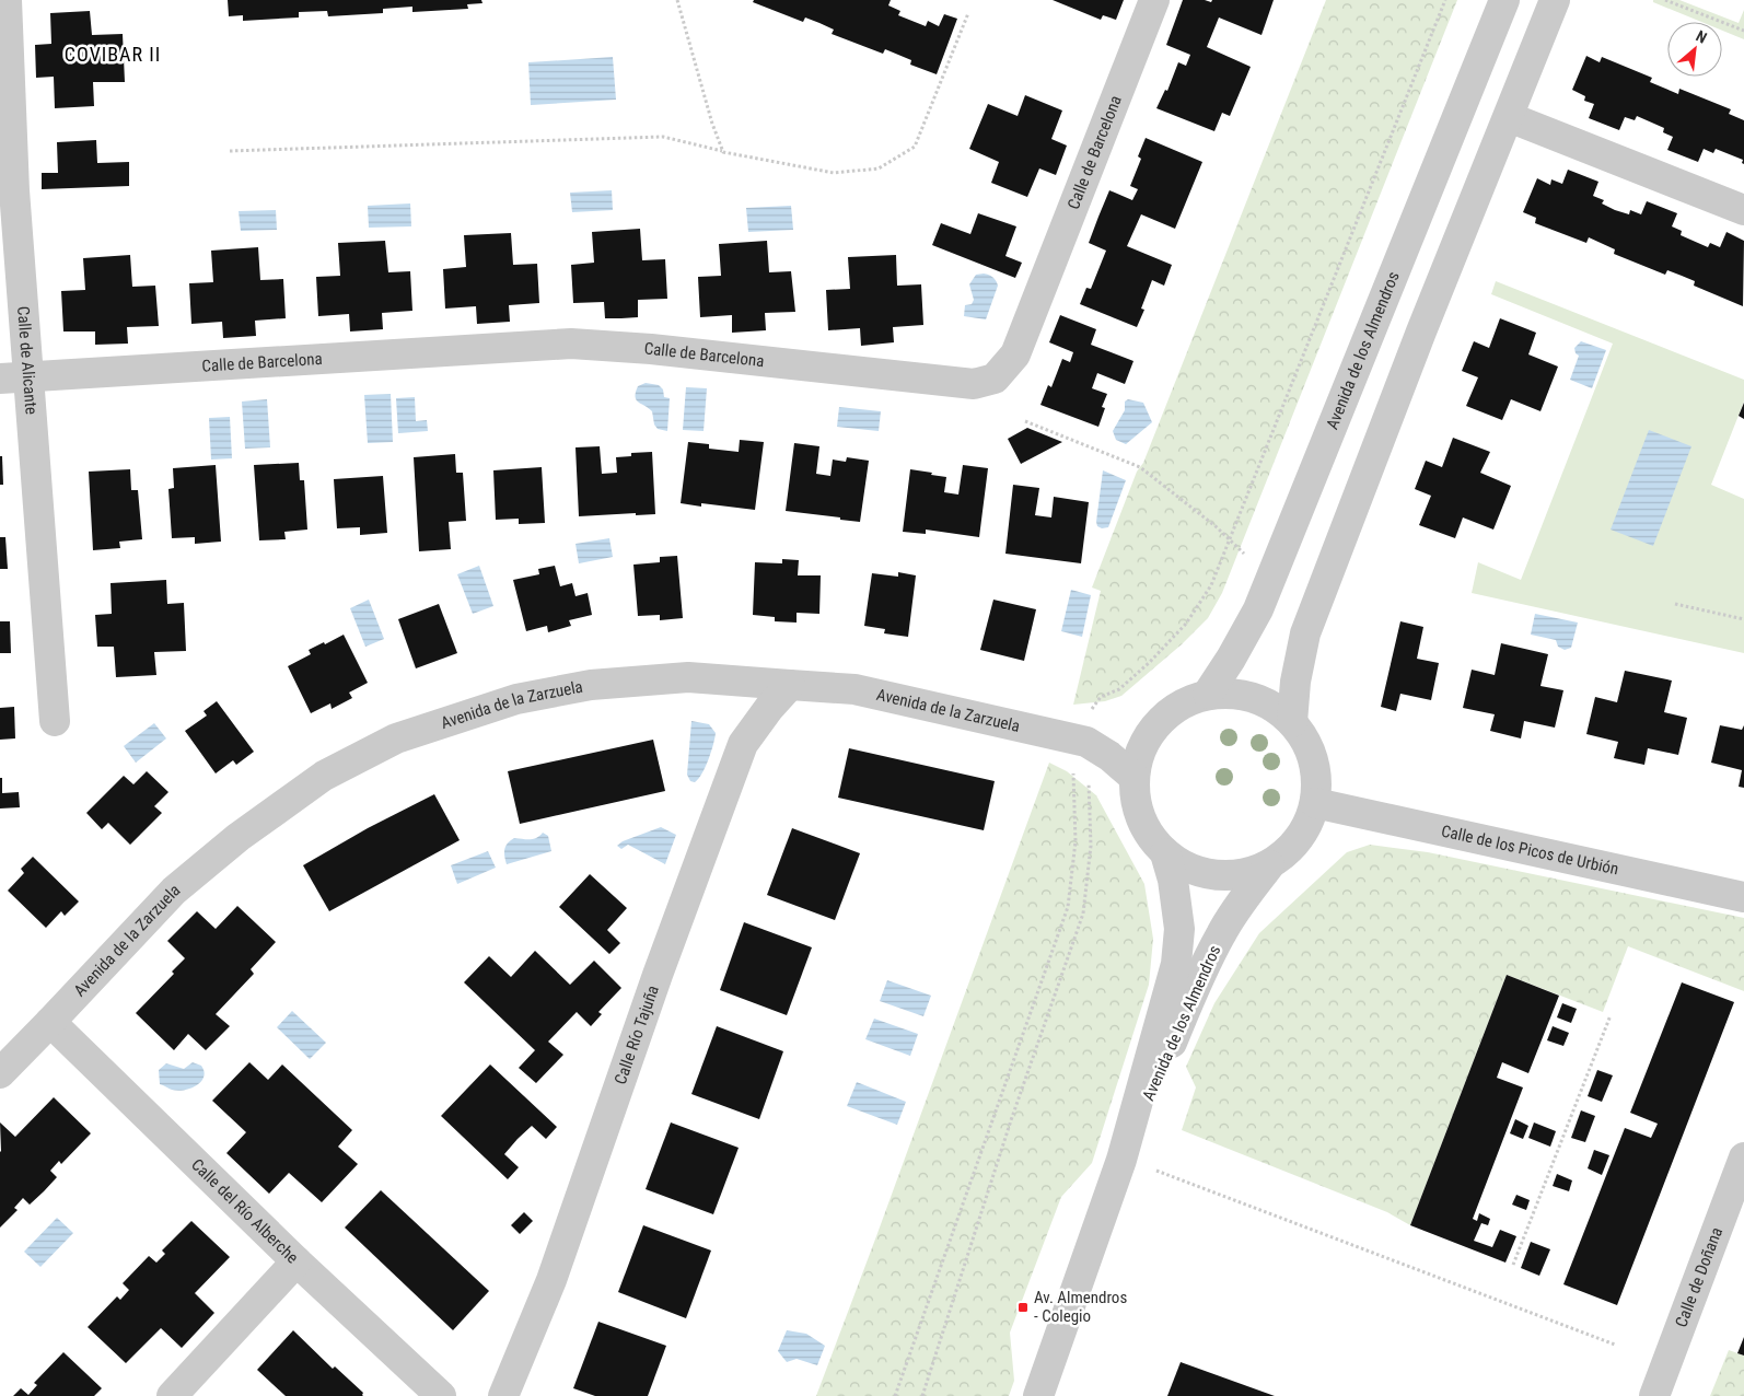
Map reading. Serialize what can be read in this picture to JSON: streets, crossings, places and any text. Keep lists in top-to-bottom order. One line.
{"streets":{"street":["Calle de Barcelona","Avenida de los Almendros","Calle de Alicante","Avenida de la Zarzuela","Calle de los Picos de Urbión","Calle Río Tajuña","Calle del Río Alberche","Calle de Doñana"]},"crossings":[["Calle de Barcelona","Calle de Alicante"],["Avenida de los Almendros","Avenida de la Zarzuela"],["Avenida de los Almendros","Calle de los Picos de Urbión"],["Avenida de la Zarzuela","Calle de los Picos de Urbión"],["Avenida de la Zarzuela","Calle Río Tajuña"],["Avenida de la Zarzuela","Calle del Río Alberche"]],"districts":["COVIBAR II"],"places":{"transit":["Av. Almendros - Colegio"]},"north":"top right"}
